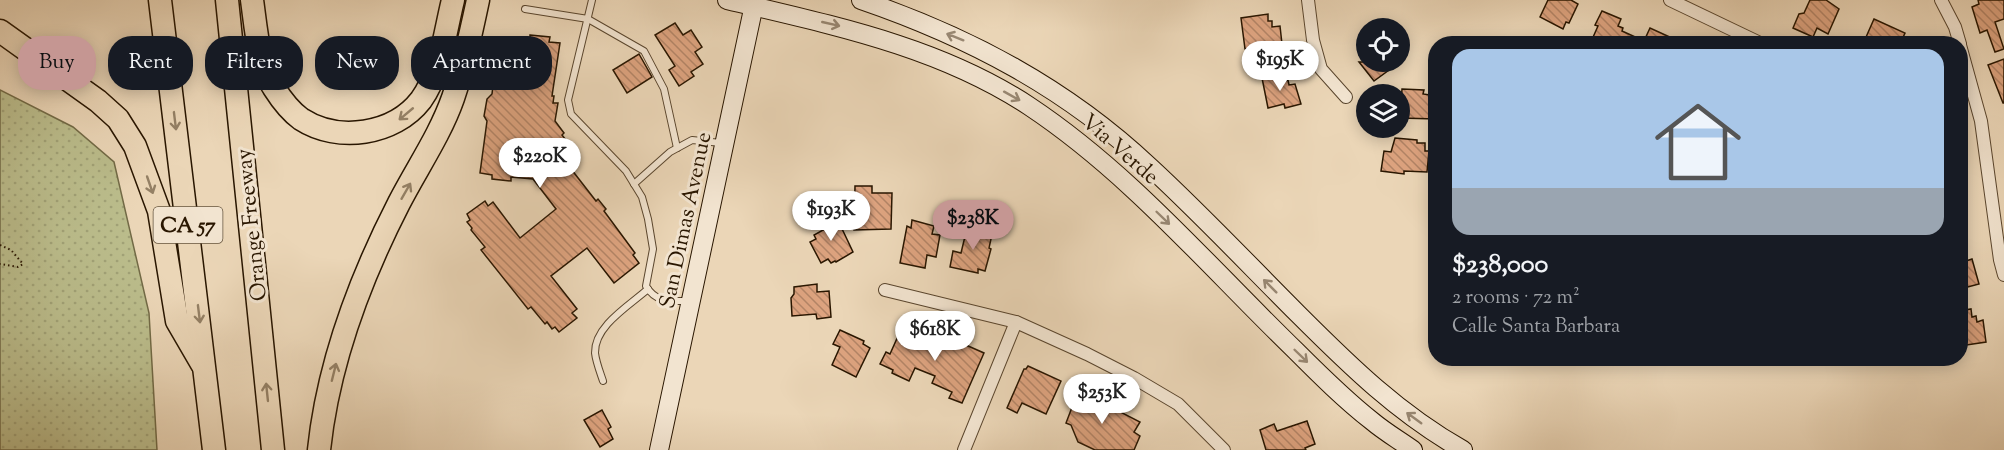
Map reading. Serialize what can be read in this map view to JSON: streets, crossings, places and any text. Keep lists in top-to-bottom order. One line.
{"streets":{"highway":["CA 57","Orange Freeway"],"main road":["Via Verde","San Dimas Avenue"]},"crossings":[["Via Verde","San Dimas Avenue"]],"page":{"chip":["Buy","Rent","Filters","New","Apartment"],"list":[{"name":"$238,000","note":"2 rooms · 72 m² · Calle Santa Barbara"}],"price":["$195K","$220K","$193K","$238K","$618K","$253K"]}}
